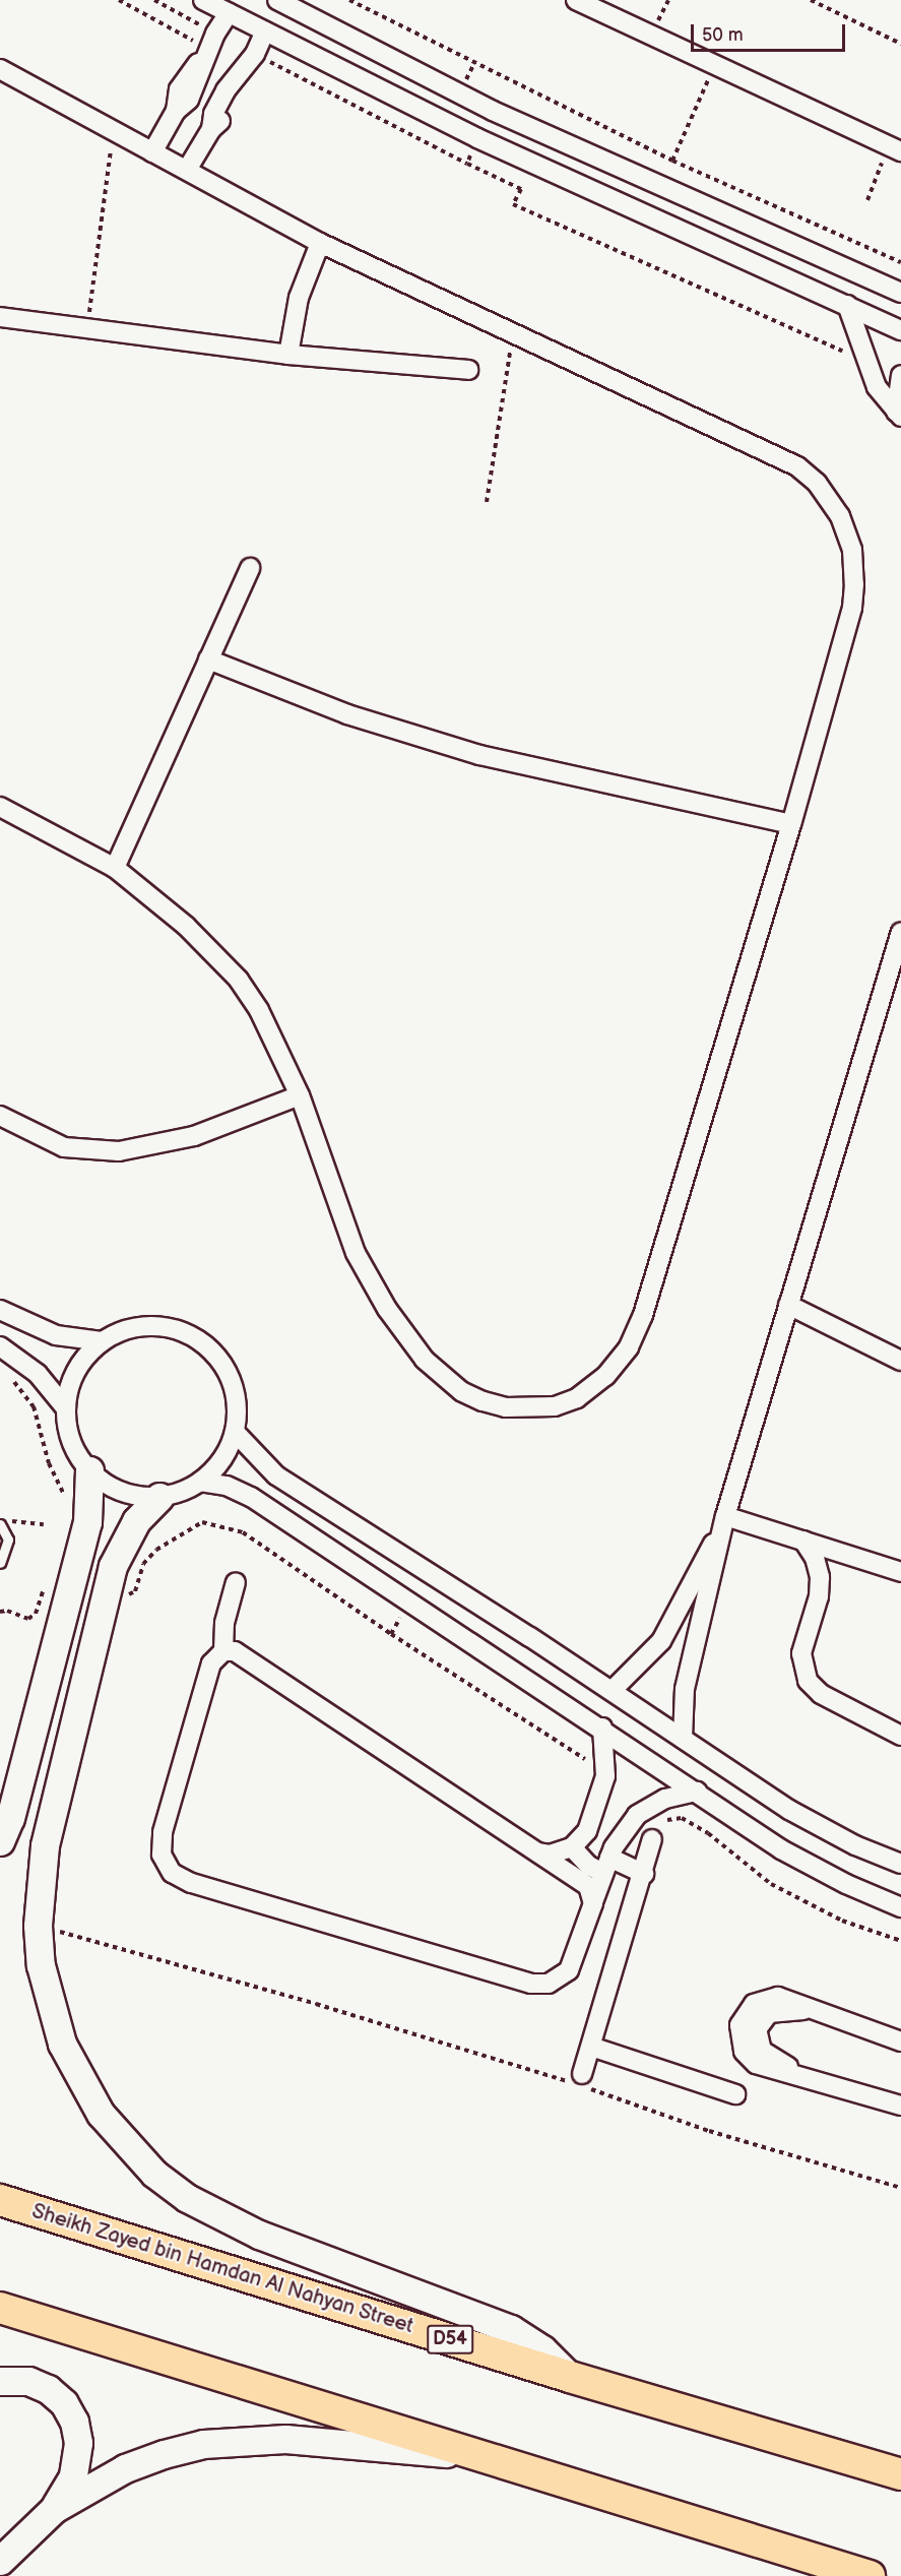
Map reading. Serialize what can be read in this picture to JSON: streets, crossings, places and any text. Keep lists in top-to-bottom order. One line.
{"streets":{"main road":["Sheikh Zayed bin Hamdan Al Nahyan Street","D54"]},"scale_bar":"50 m"}
